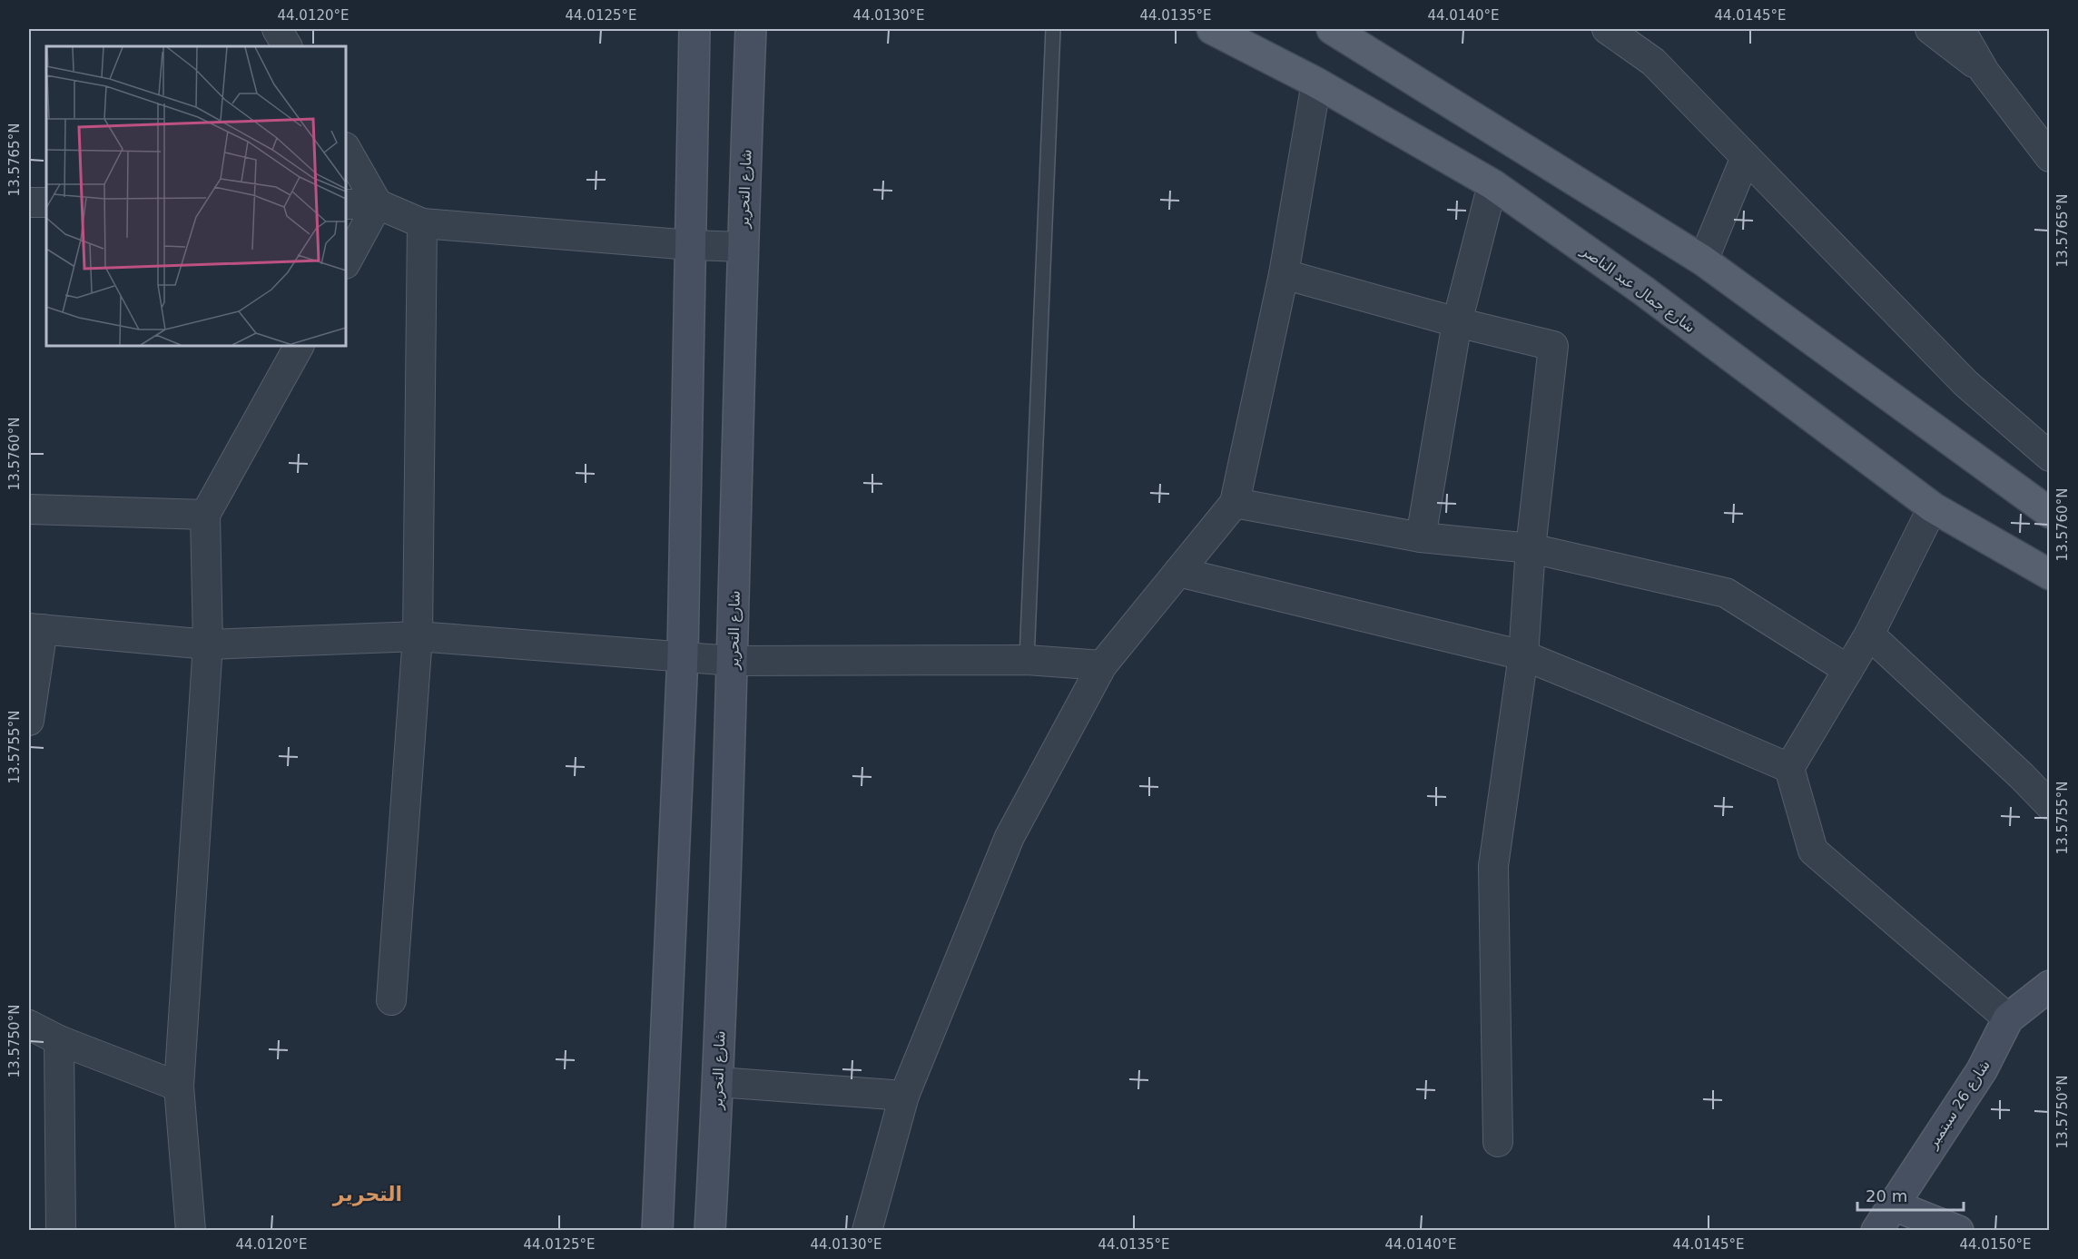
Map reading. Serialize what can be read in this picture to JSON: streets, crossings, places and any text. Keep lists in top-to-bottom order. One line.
{"streets":{"main road":["شارع التحرير","شارع جمال عبد الناصر","شارع 26 سبتمبر"]},"districts":["التحرير"],"scale_bar":"20 m","coordinates":["44.0120°E","44.0125°E","44.0130°E","44.0135°E","44.0140°E","44.0145°E","13.5765°N","13.5760°N","13.5755°N","13.5750°N","44.0150°E"]}
